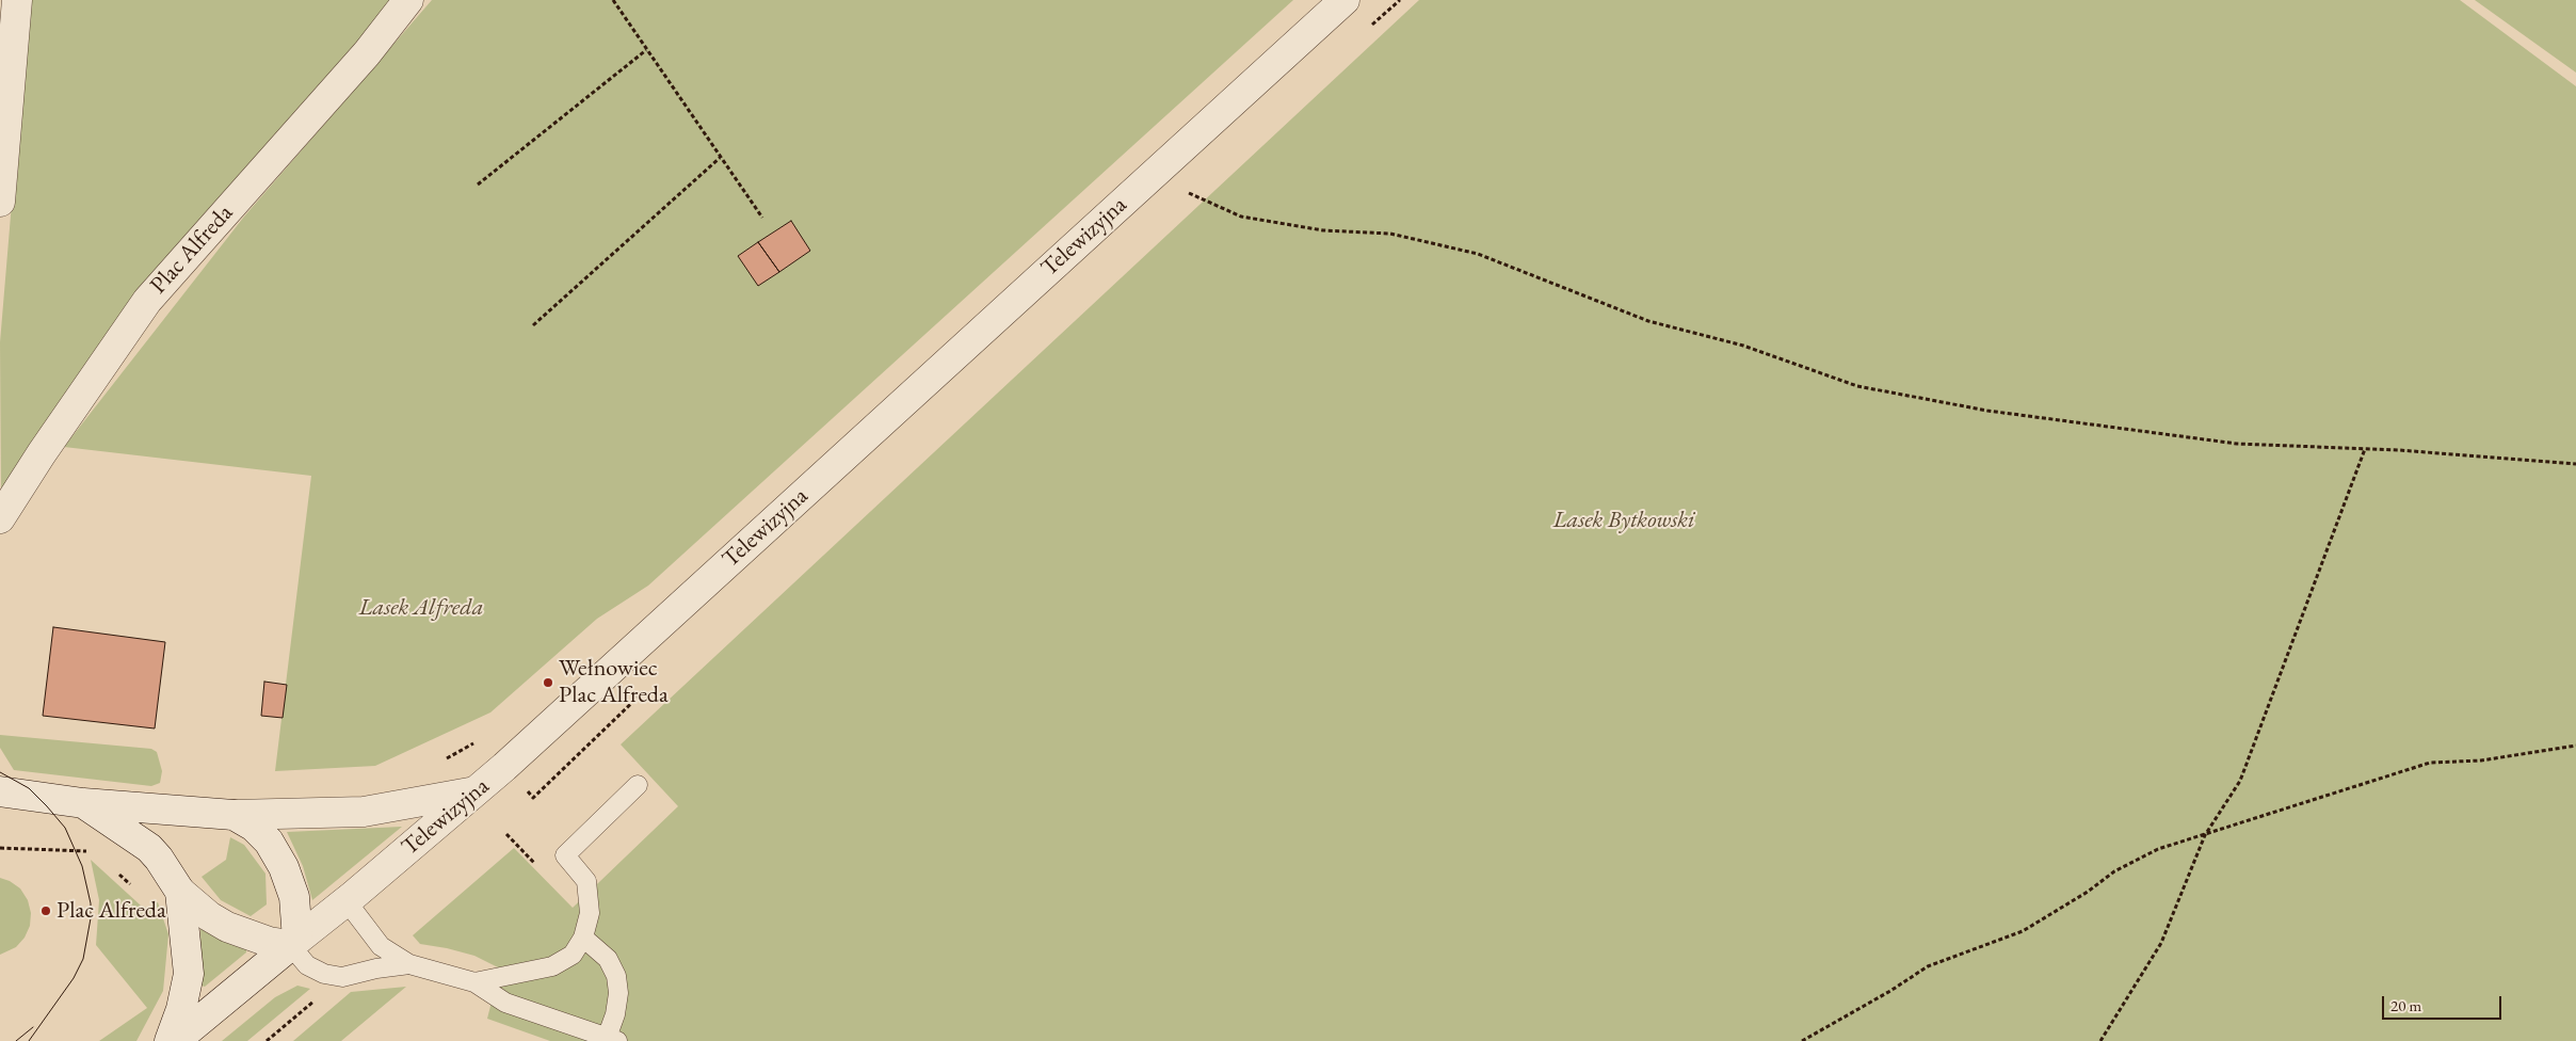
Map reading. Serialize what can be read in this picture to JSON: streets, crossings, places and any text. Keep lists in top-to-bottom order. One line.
{"streets":{"street":["Telewizyjna","Plac Alfreda"]},"parks":["Lasek Bytkowski","Lasek Alfreda"],"places":["Wełnowiec Plac Alfreda","Plac Alfreda"],"scale_bar":"20 m"}
